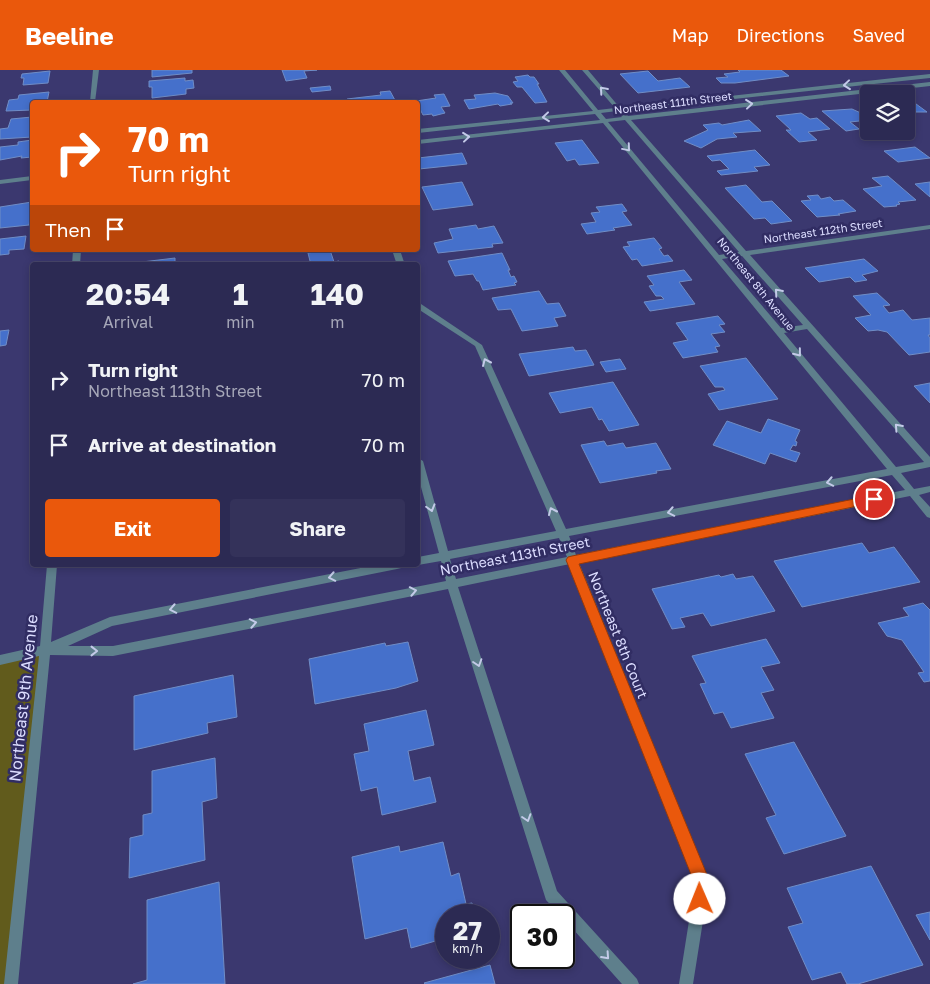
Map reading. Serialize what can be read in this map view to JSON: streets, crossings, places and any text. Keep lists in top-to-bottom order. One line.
{"streets":{"street":["Northeast 111th Street","Northeast 112th Street","Northeast 8th Avenue","Northeast 113th Street","Northeast 8th Court","Northeast 9th Avenue"]},"crossings":[["Northeast 111th Street","Northeast 8th Avenue"],["Northeast 112th Street","Northeast 8th Avenue"],["Northeast 8th Avenue","Northeast 113th Street"],["Northeast 113th Street","Northeast 8th Court"],["Northeast 113th Street","Northeast 9th Avenue"]],"one_way":["Northeast 8th Court"],"page":{"header":"Beeline","nav":["Map","Directions","Saved"],"turn":["70 m","Turn right"],"then":"Then","eta":["20:54","Arrival","1","min","140","m"],"list":[{"name":"Turn right","note":"Northeast 113th Street","value":"70 m"},{"name":"Arrive at destination","value":"70 m"}],"buttons":["Exit","Share"],"speed":"27 km/h","limit":"30"}}
